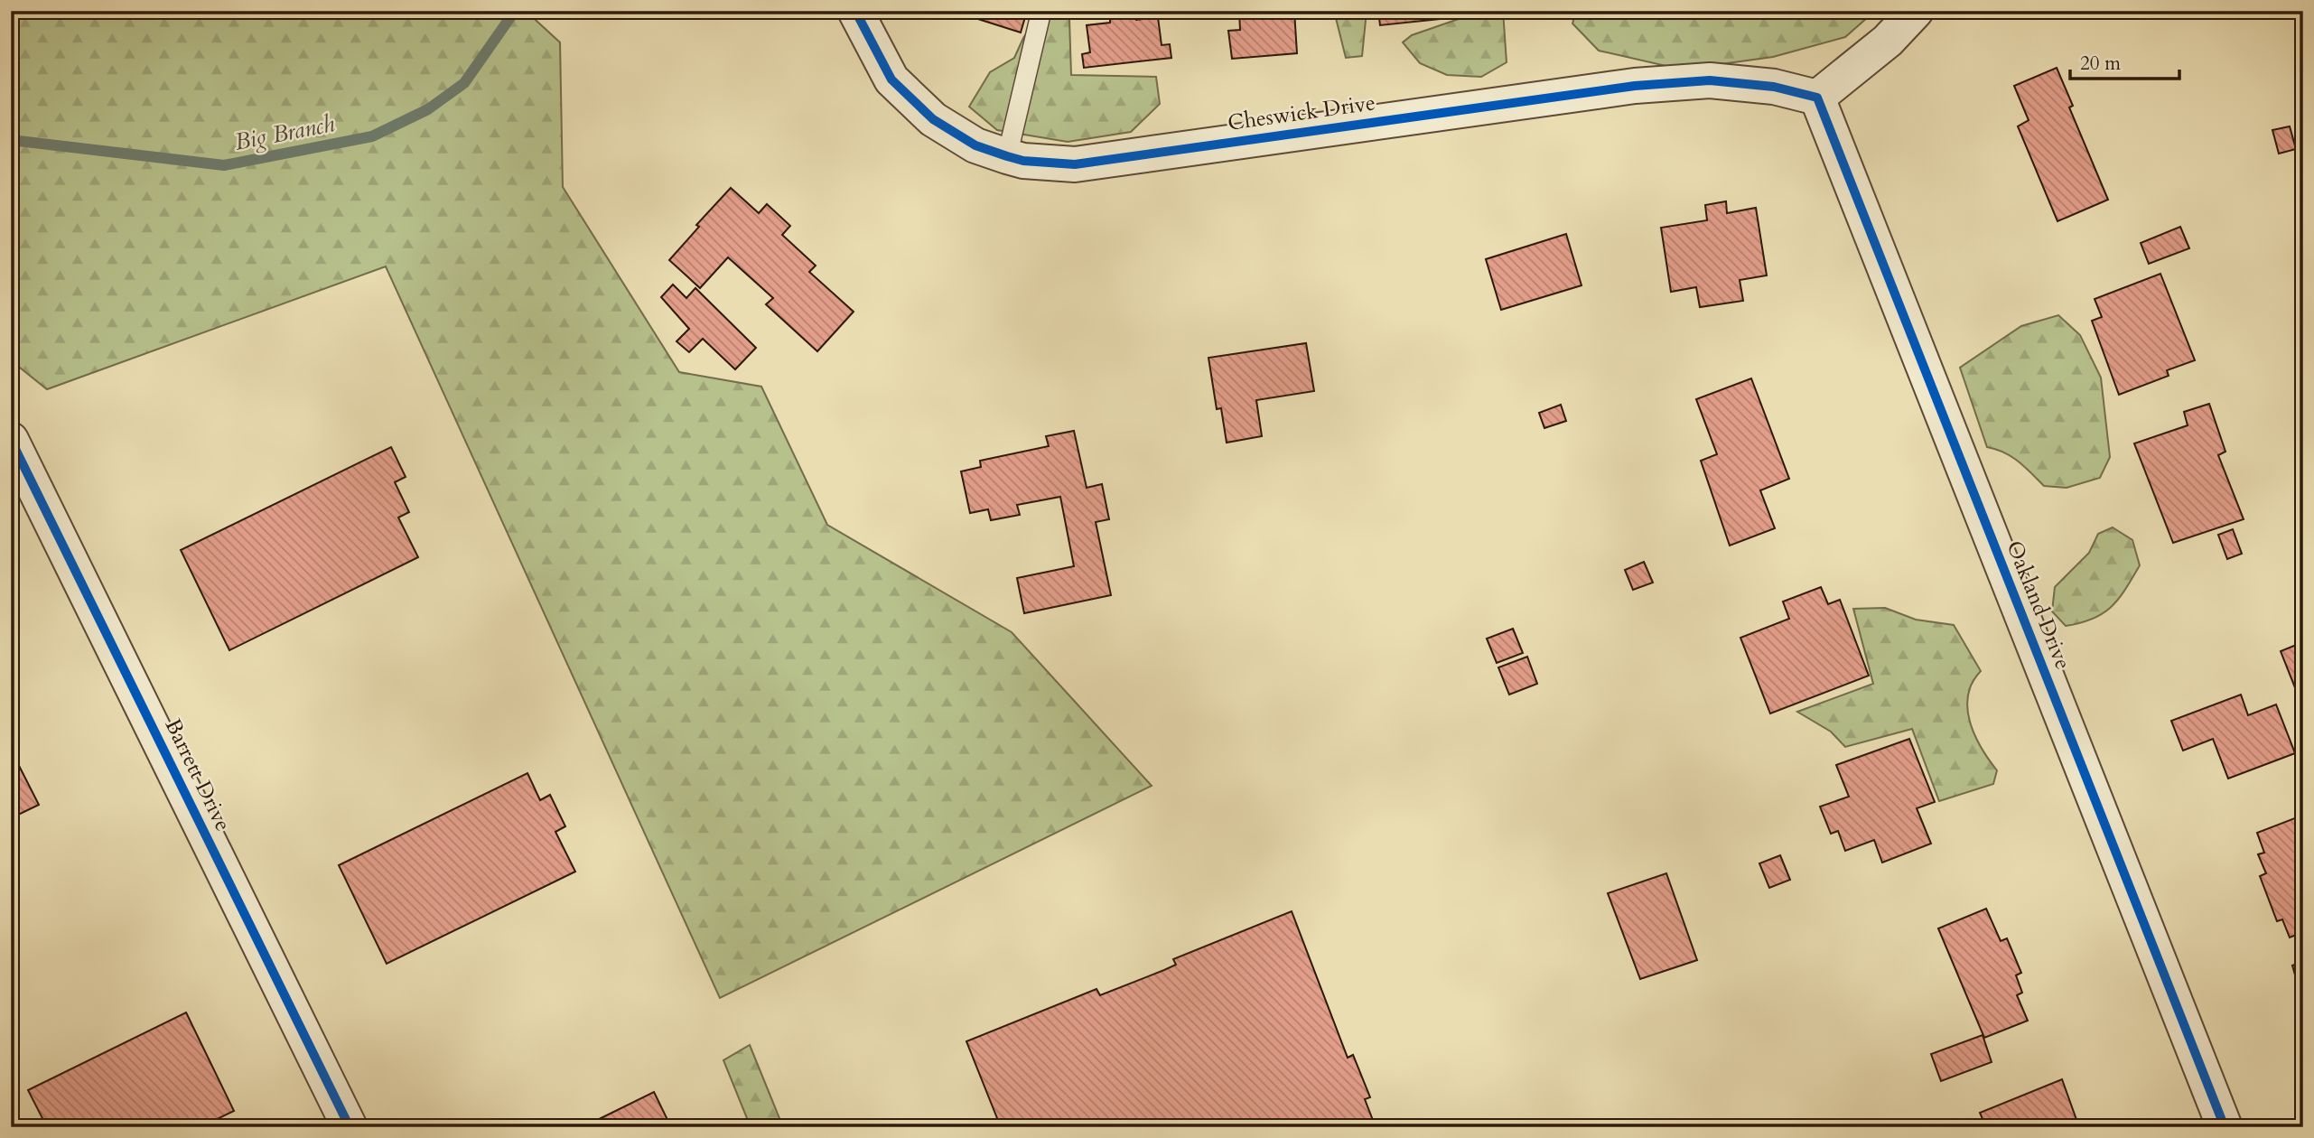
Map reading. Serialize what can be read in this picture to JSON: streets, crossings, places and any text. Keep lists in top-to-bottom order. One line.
{"streets":{"street":["Cheswick Drive","Oakland Drive","Barrett Drive"]},"crossings":[["Cheswick Drive","Oakland Drive"]],"water":["Big Branch"],"scale_bar":"20 m"}
